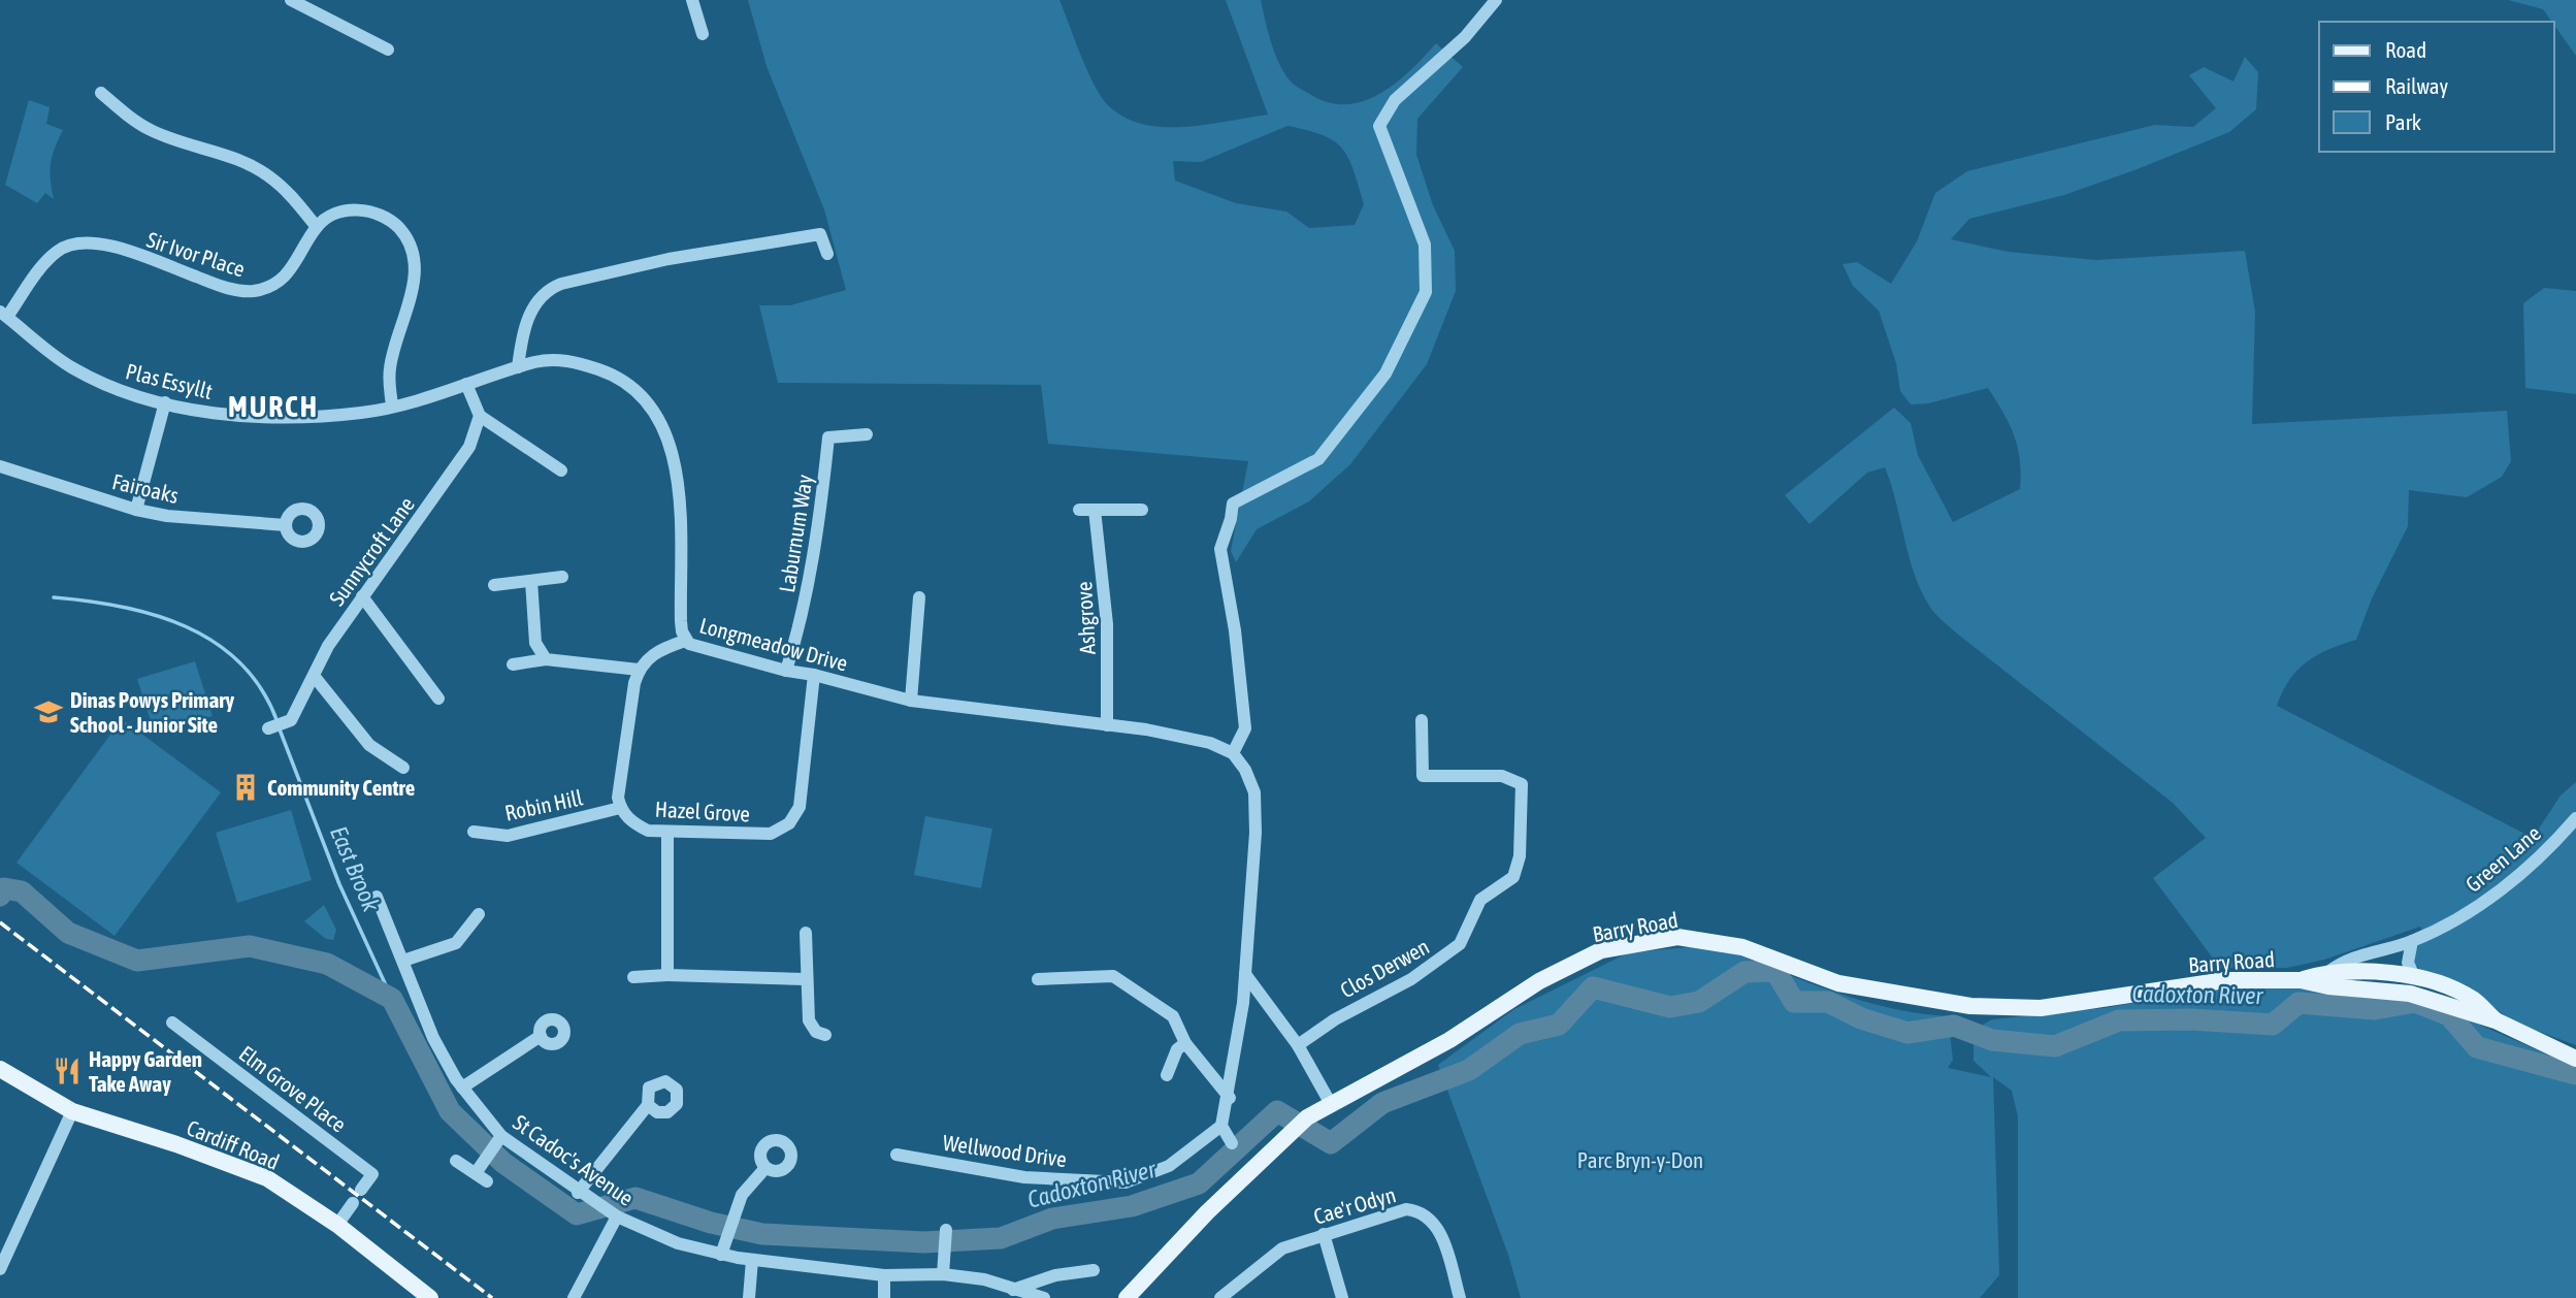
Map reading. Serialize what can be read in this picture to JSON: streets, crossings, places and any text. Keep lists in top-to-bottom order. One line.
{"streets":{"main road":["Barry Road","Cardiff Road"],"street":["Sir Ivor Place","Plas Essyllt","Fairoaks","Laburnum Way","Sunnycroft Lane","Ashgrove","Longmeadow Drive","Robin Hill","Hazel Grove","Green Lane","Clos Derwen","Elm Grove Place","Wellwood Drive","St Cadoc's Avenue","Cae'r Odyn"]},"crossings":[["Sir Ivor Place","Plas Essyllt"],["Plas Essyllt","Longmeadow Drive"],["Laburnum Way","Longmeadow Drive"],["Laburnum Way","Robin Hill"],["Laburnum Way","Hazel Grove"],["Ashgrove","Longmeadow Drive"],["Longmeadow Drive","Robin Hill"],["Longmeadow Drive","Hazel Grove"],["Robin Hill","Hazel Grove"],["Green Lane","Barry Road"]],"districts":["MURCH"],"water":["East Brook","Cadoxton River"],"parks":["Parc Bryn-y-Don"],"places":{"school or university":["Dinas Powys Primary School - Junior Site"],"building":["Community Centre"],"restaurant":["Happy Garden Take Away"]},"legend":["Road","Railway","Park"]}
